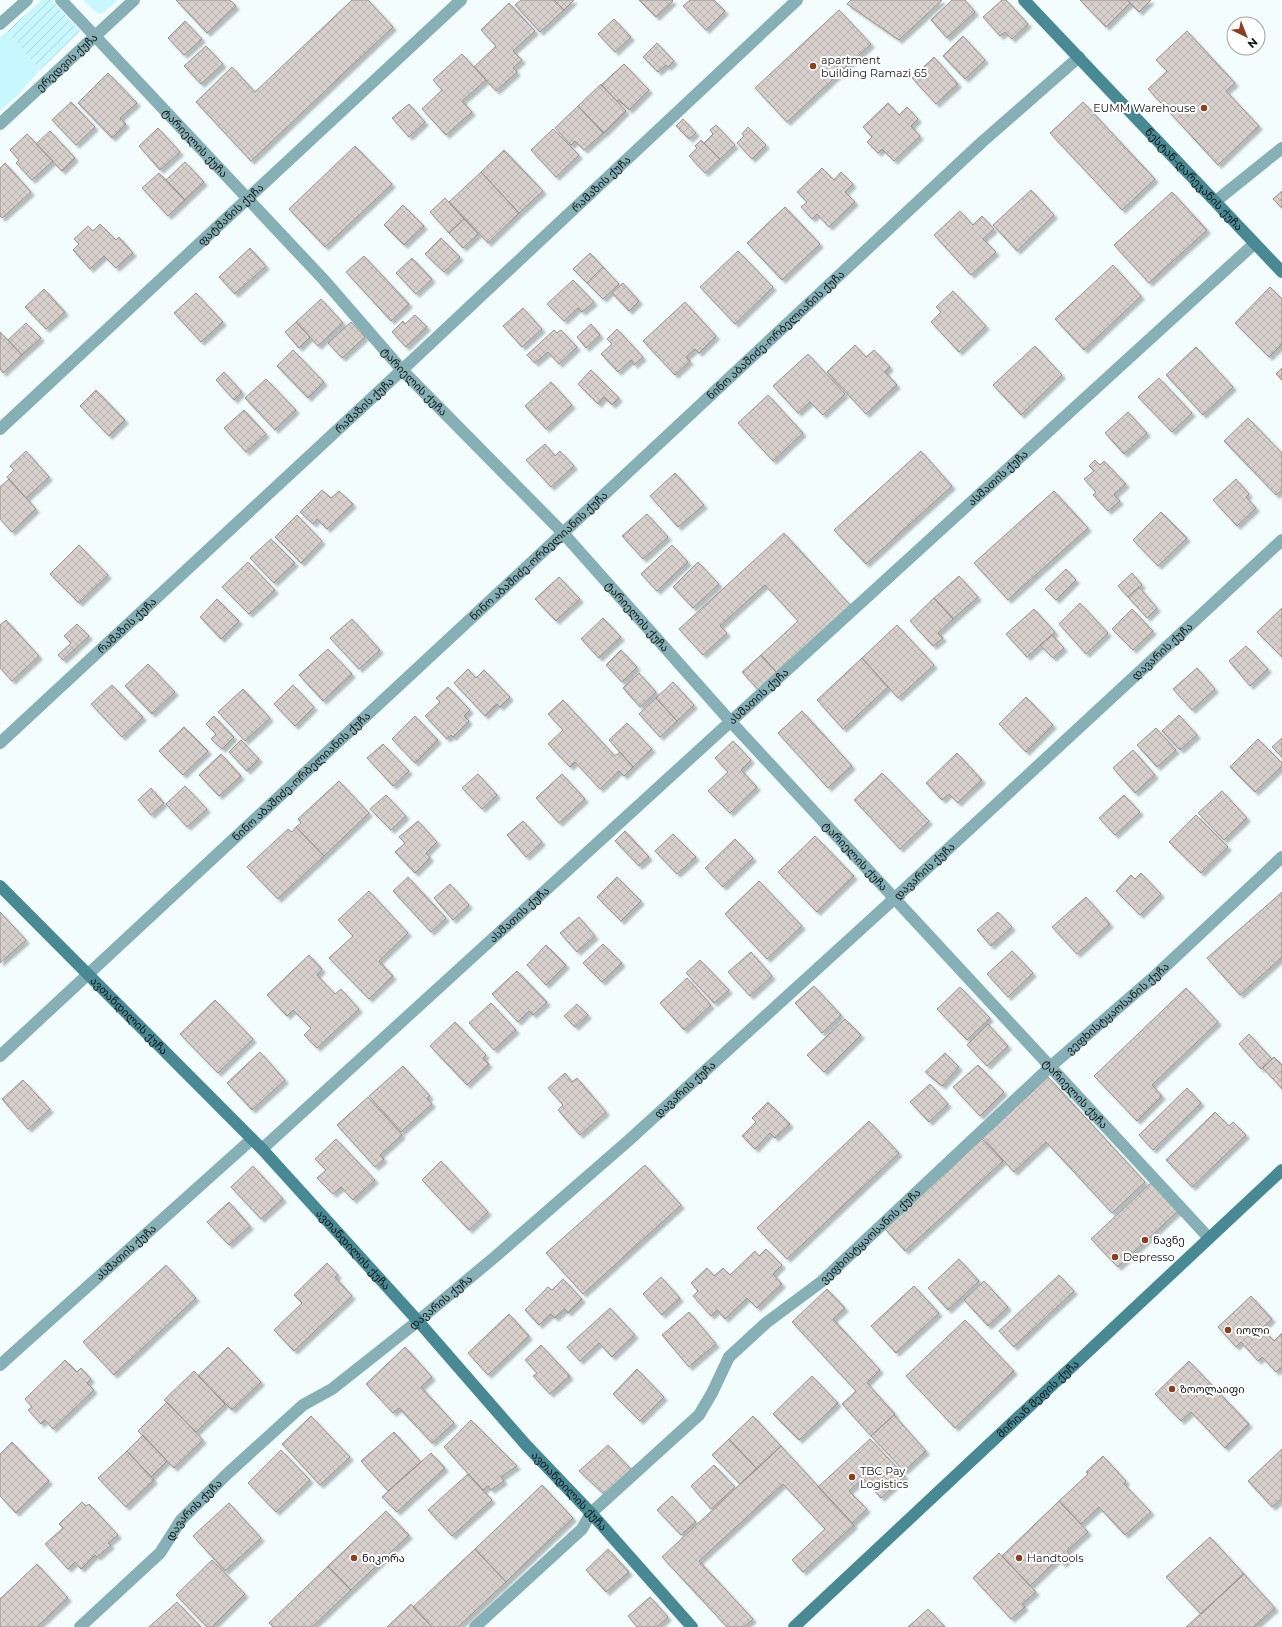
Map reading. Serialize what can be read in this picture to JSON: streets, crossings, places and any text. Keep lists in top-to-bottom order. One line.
{"streets":{"street":["ერედვის ქუჩა","ტარიელის ქუჩა","ნესტან-დარეჯანის ქუჩა","რამაზის ქუჩა","ფატმანის ქუჩა","ნინო აბაშიძე-ორბელიანის ქუჩა","ასმათის ქუჩა","დავარის ქუჩა","ვეფხისტყაოსანის ქუჩა","ავთანდილის ქუჩა","მირიან მეფის ქუჩა"]},"crossings":[["ერედვის ქუჩა","ტარიელის ქუჩა"],["ტარიელის ქუჩა","რამაზის ქუჩა"],["ტარიელის ქუჩა","ფატმანის ქუჩა"],["ტარიელის ქუჩა","ნინო აბაშიძე-ორბელიანის ქუჩა"],["ტარიელის ქუჩა","ასმათის ქუჩა"],["ტარიელის ქუჩა","დავარის ქუჩა"],["ტარიელის ქუჩა","ვეფხისტყაოსანის ქუჩა"],["ტარიელის ქუჩა","მირიან მეფის ქუჩა"],["ნესტან-დარეჯანის ქუჩა","ნინო აბაშიძე-ორბელიანის ქუჩა"],["ნესტან-დარეჯანის ქუჩა","ასმათის ქუჩა"],["ნინო აბაშიძე-ორბელიანის ქუჩა","ავთანდილის ქუჩა"],["ასმათის ქუჩა","ავთანდილის ქუჩა"],["დავარის ქუჩა","ავთანდილის ქუჩა"],["ვეფხისტყაოსანის ქუჩა","ავთანდილის ქუჩა"]],"places":["apartment building Ramazi 65","EUMM Warehouse","ნავნე","Depresso","იოლი","ზოოლაიფი","TBC Pay Logistics","ნიკორა","Handtools"],"north":"bottom right"}
